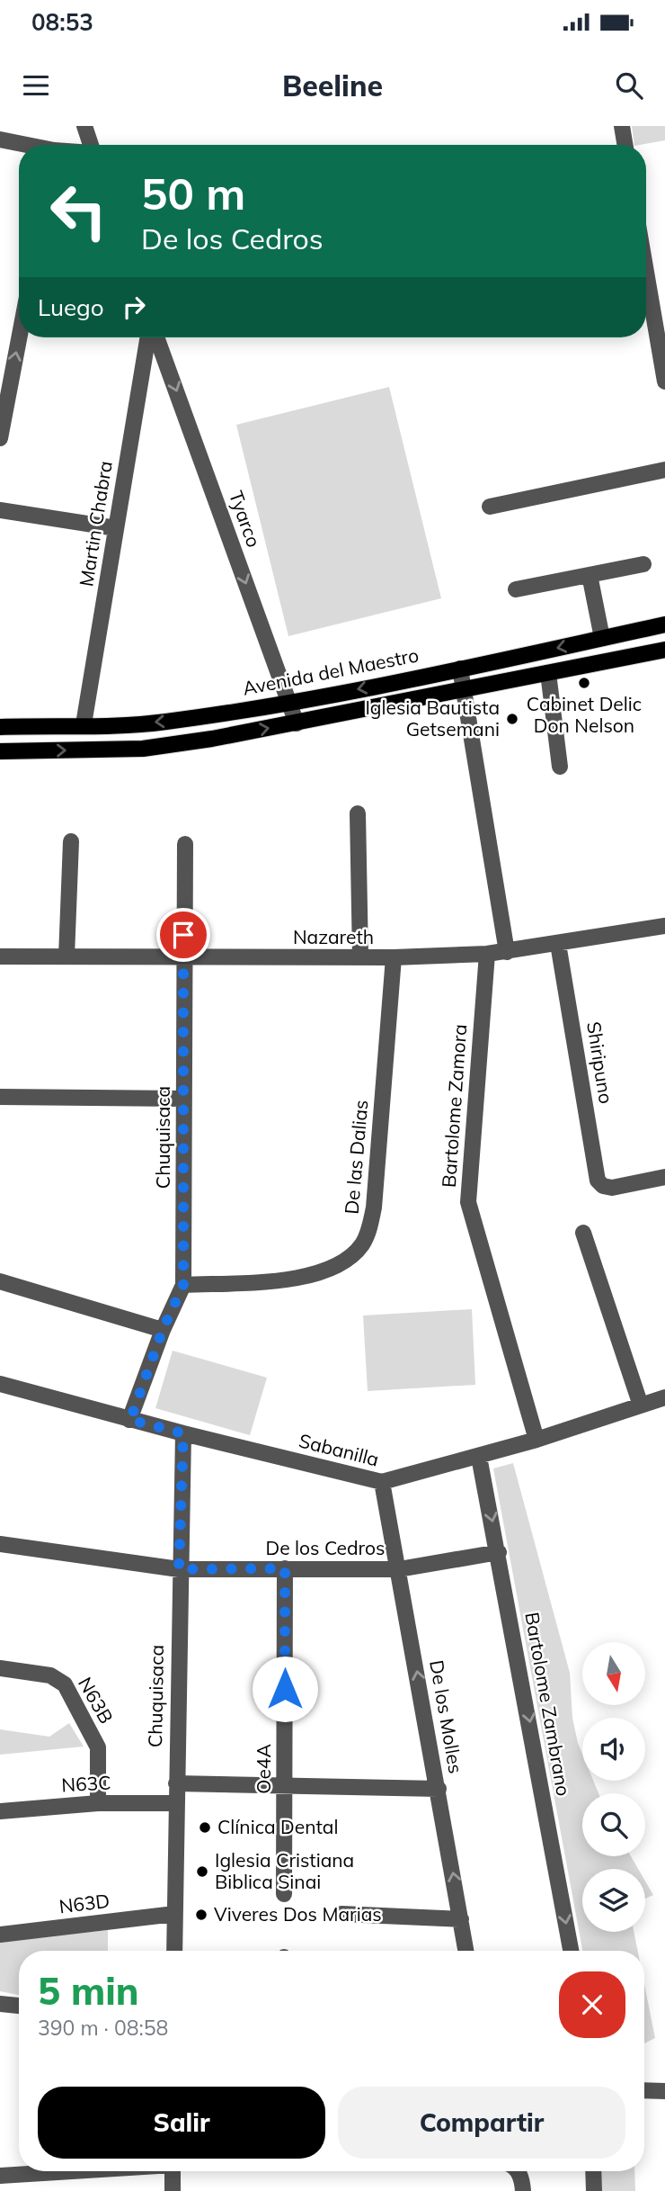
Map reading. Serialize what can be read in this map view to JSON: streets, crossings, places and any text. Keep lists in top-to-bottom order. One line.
{"streets":{"main road":["Avenida del Maestro"],"street":["Tyarco","Martin Chabra","Nazareth","Shiripuno","Bartolome Zamora","Chuquisaca","De las Dalias","Sabanilla","De los Cedros","N63B","Bartolome Zambrano","De los Molles","Oe4A","N63C","N63D"]},"crossings":[["Tyarco","Avenida del Maestro"],["Martin Chabra","Avenida del Maestro"],["Nazareth","Shiripuno"],["Nazareth","Bartolome Zamora"],["Nazareth","Chuquisaca"],["Nazareth","De las Dalias"],["Bartolome Zamora","Sabanilla"],["Chuquisaca","De las Dalias"],["Chuquisaca","Sabanilla"],["Chuquisaca","De los Cedros"],["Chuquisaca","N63C"],["Chuquisaca","N63D"],["Sabanilla","Bartolome Zambrano"],["Sabanilla","De los Molles"],["De los Cedros","Bartolome Zambrano"],["De los Cedros","De los Molles"],["De los Cedros","Oe4A"],["N63B","N63C"]],"one_way":["Tyarco","Bartolome Zambrano","De los Molles"],"places":["Cabinet Delic Don Nelson","Iglesia Bautista Getsemani","Clínica Dental","Iglesia Cristiana Biblica Sinai","Viveres Dos Marias"],"north":"bottom","page":{"status":"08:53","header":"Beeline","turn":["50 m","De los Cedros"],"then":"Luego","heading":["5 min","390 m · 08:58"],"buttons":["Salir","Compartir"]}}
